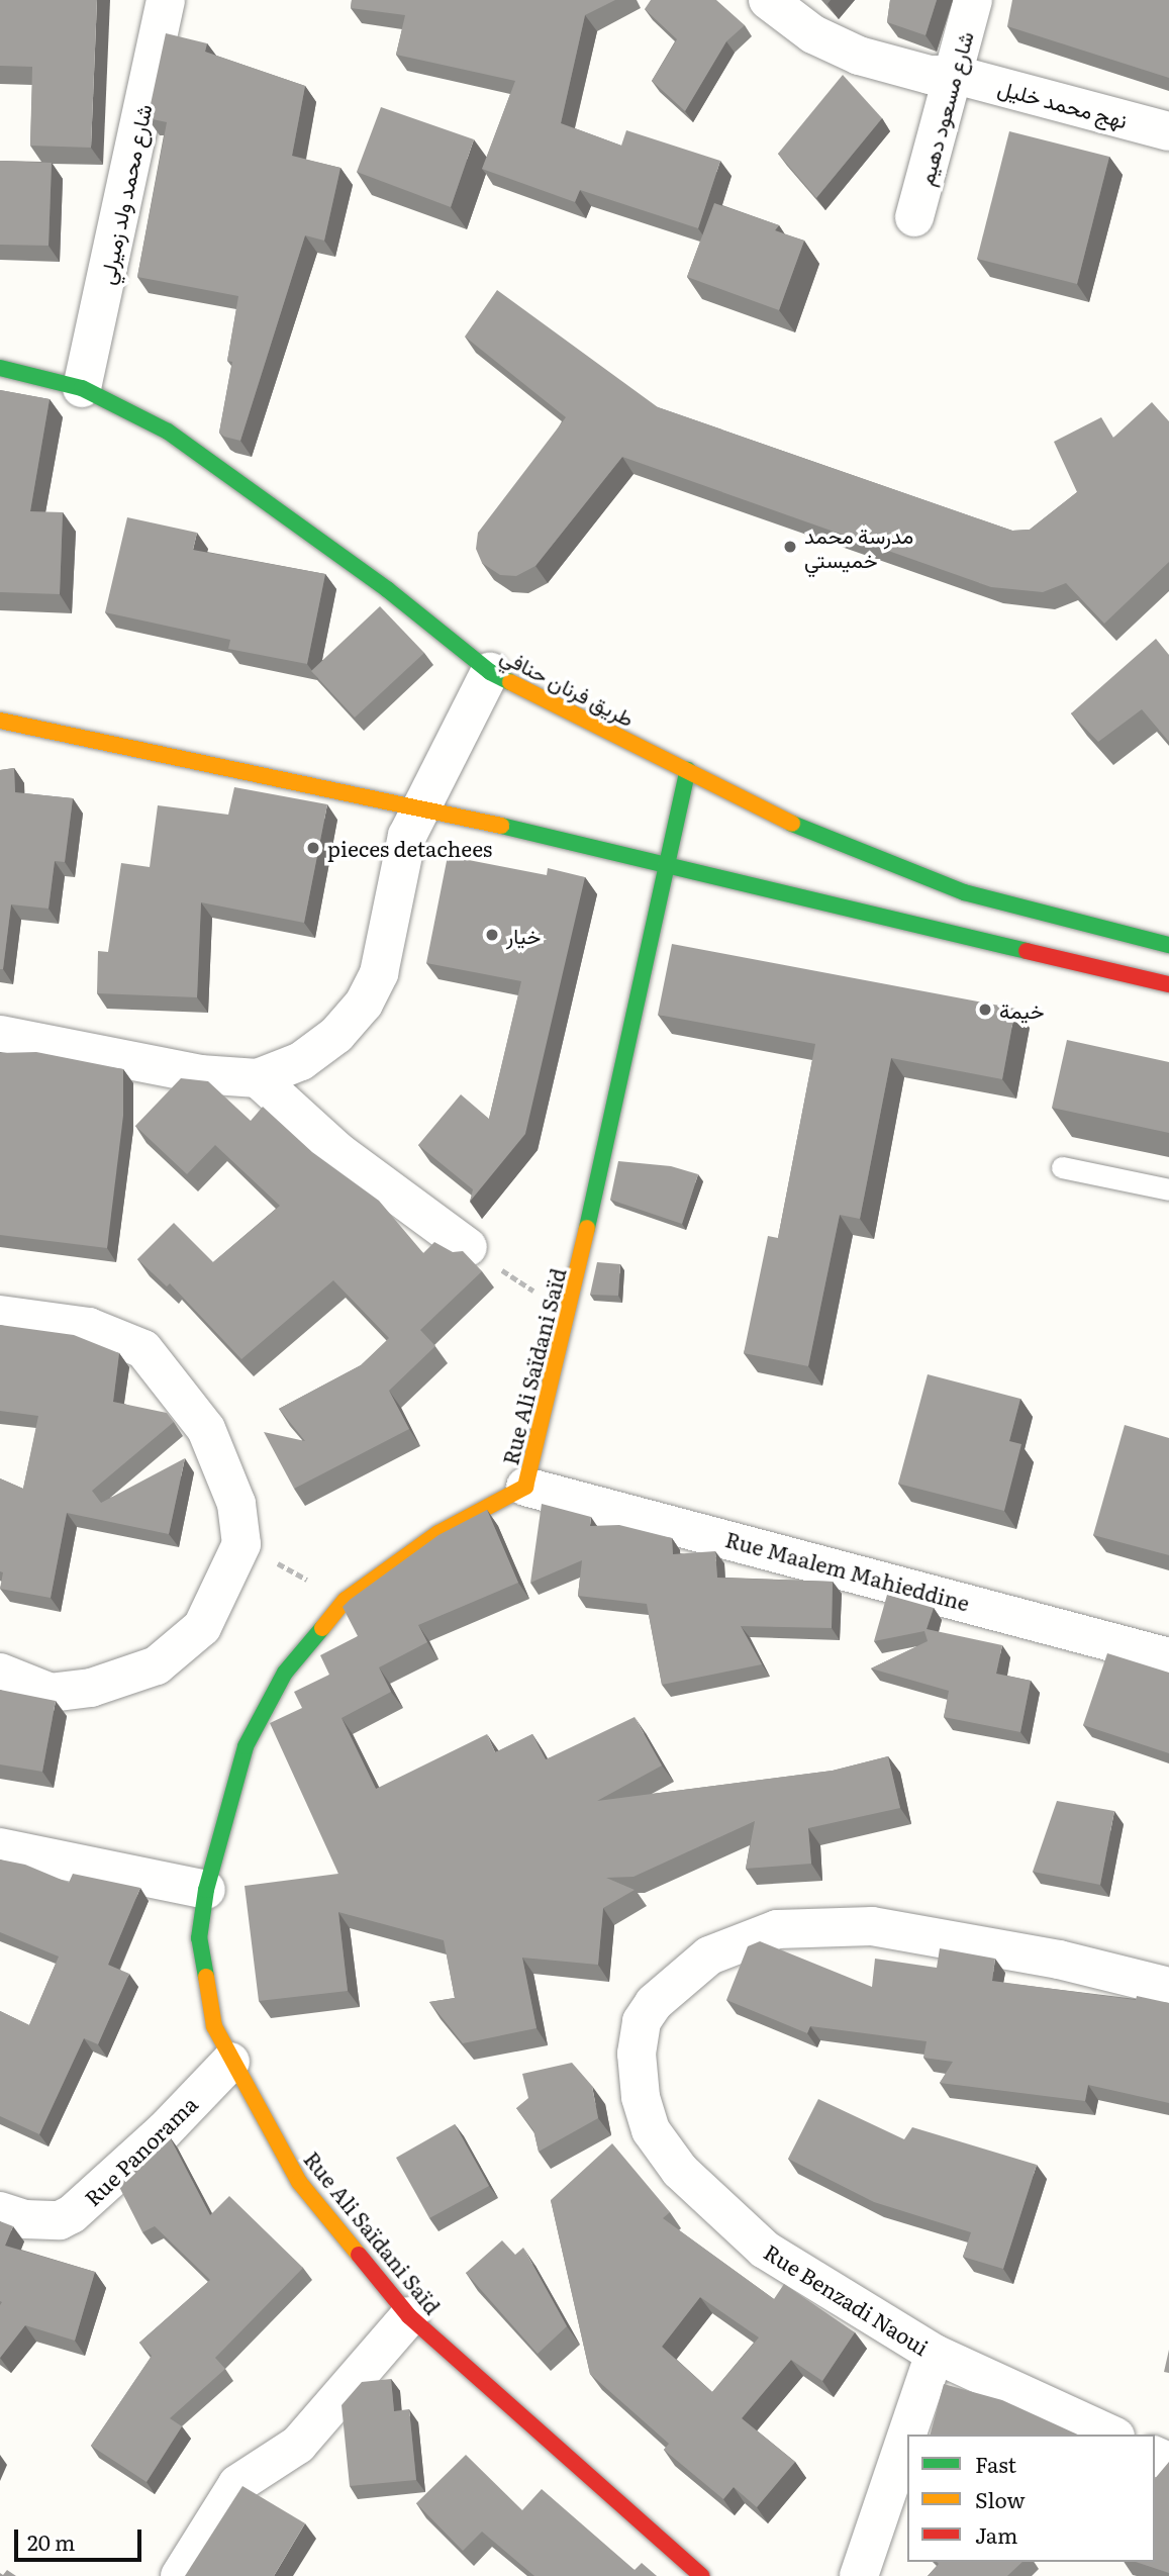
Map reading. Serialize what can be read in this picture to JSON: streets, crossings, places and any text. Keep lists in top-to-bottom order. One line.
{"streets":{"main road":["طريق فرنان حنافي","Rue Ali Saïdani Saïd"],"street":["نهج محمد خليل","شارع مسعود دهيم","شارع محمد ولد زميرلي","Rue Maalem Mahieddine","Rue Panorama","Rue Benzadi Naoui"]},"crossings":[["نهج محمد خليل","شارع مسعود دهيم"],["شارع محمد ولد زميرلي","طريق فرنان حنافي"],["طريق فرنان حنافي","Rue Ali Saïdani Saïd"],["Rue Ali Saïdani Saïd","Rue Maalem Mahieddine"],["Rue Ali Saïdani Saïd","Rue Panorama"]],"places":["مدرسة محمد خميستي","pieces detachees","خيار","خيمة"],"legend":["Fast","Slow","Jam"],"scale_bar":"20 m"}
